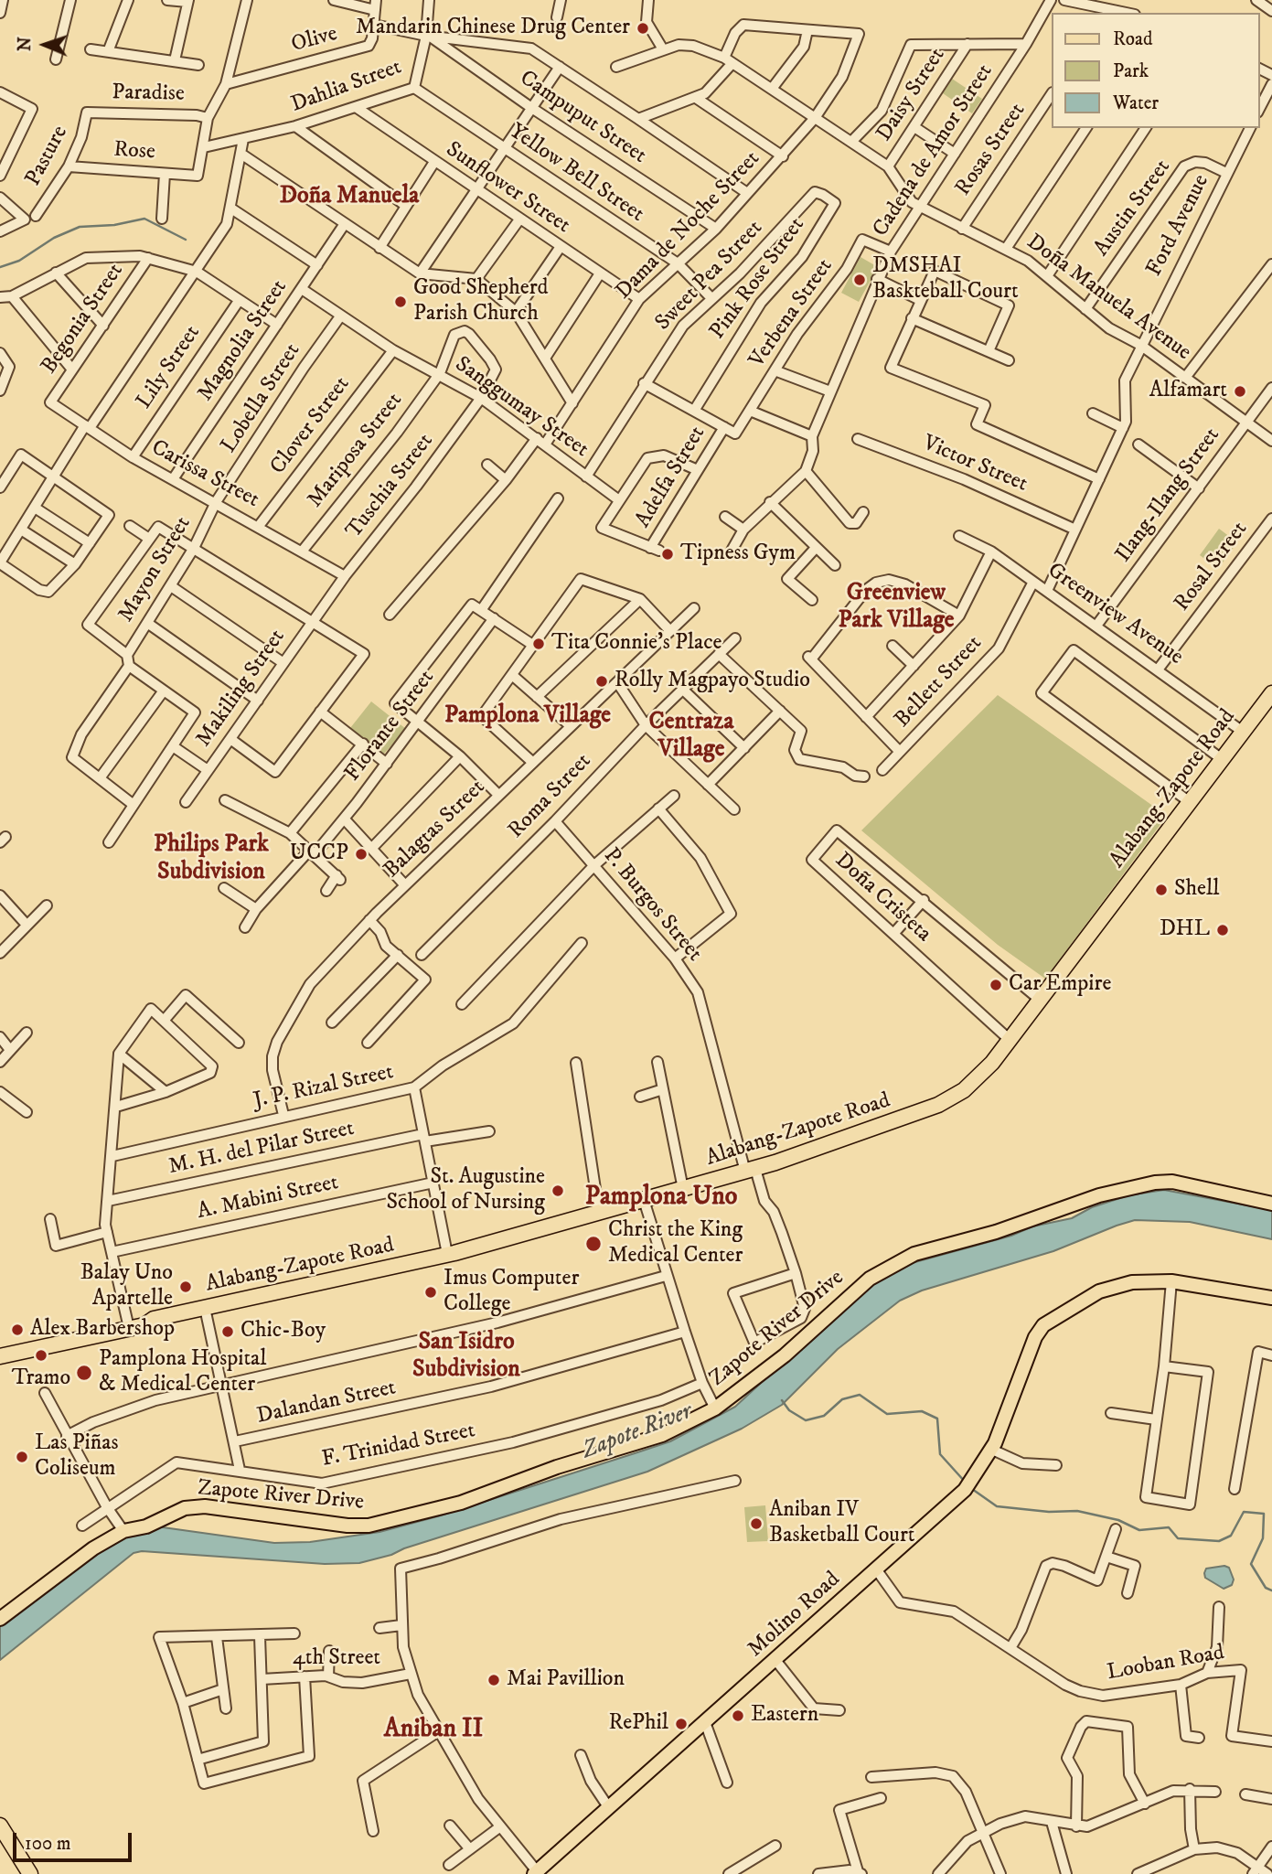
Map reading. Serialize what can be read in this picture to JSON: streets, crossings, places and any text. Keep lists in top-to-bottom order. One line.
{"streets":{"highway":["Alabang-Zapote Road"],"main road":["Zapote River Drive","Molino Road"],"street":["Olive","Dahlia Street","Paradise","Daisy Street","Campuput Street","Rosas Street","Cadena de Amor Street","Rose","Pasture","Yellow Bell Street","Sunflower Street","Austin Street","Dama de Noche Street","Ford Avenue","Sweet Pea Street","Pink Rose Street","Doña Manuela Avenue","Verbena Street","Begonia Street","Magnolia Street","Lily Street","Lobella Street","Sanggumay Street","Clover Street","Mariposa Street","Victor Street","Carissa Street","Adelfa Street","Tuschia Street","Ilang-Ilang Street","Rosal Street","Mayon Street","Greenview Avenue","Bellett Street","Makiling Street","Florante Street","Roma Street","Balagtas Street","Doña Cristeta","P. Burgos Street","J. P. Rizal Street","M. H. del Pilar Street","A. Mabini Street","Dalandan Street","F. Trinidad Street","4th Street","Looban Road"]},"crossings":[["Dahlia Street","Campuput Street"],["Dahlia Street","Rose"],["Dahlia Street","Yellow Bell Street"],["Dahlia Street","Sunflower Street"],["Paradise","Pasture"],["Daisy Street","Doña Manuela Avenue"],["Campuput Street","Dama de Noche Street"],["Rosas Street","Doña Manuela Avenue"],["Cadena de Amor Street","Doña Manuela Avenue"],["Cadena de Amor Street","Verbena Street"],["Rose","Pasture"],["Yellow Bell Street","Dama de Noche Street"],["Yellow Bell Street","Sweet Pea Street"],["Sunflower Street","Dama de Noche Street"],["Austin Street","Ford Avenue"],["Austin Street","Doña Manuela Avenue"],["Dama de Noche Street","Doña Manuela Avenue"],["Dama de Noche Street","Sanggumay Street"],["Ford Avenue","Doña Manuela Avenue"],["Ford Avenue","Victor Street"],["Ford Avenue","Greenview Avenue"],["Sweet Pea Street","Pink Rose Street"],["Sweet Pea Street","Sanggumay Street"],["Doña Manuela Avenue","Ilang-Ilang Street"],["Verbena Street","Adelfa Street"],["Begonia Street","Carissa Street"],["Magnolia Street","Sanggumay Street"],["Magnolia Street","Carissa Street"],["Lily Street","Carissa Street"],["Lobella Street","Sanggumay Street"],["Lobella Street","Carissa Street"],["Lobella Street","Mayon Street"],["Sanggumay Street","Clover Street"],["Sanggumay Street","Mariposa Street"],["Sanggumay Street","Adelfa Street"],["Sanggumay Street","Tuschia Street"],["Clover Street","Carissa Street"],["Mariposa Street","Carissa Street"],["Mariposa Street","Tuschia Street"],["Carissa Street","Tuschia Street"],["Carissa Street","Mayon Street"],["Tuschia Street","Makiling Street"],["Ilang-Ilang Street","Greenview Avenue"],["Rosal Street","Greenview Avenue"],["Greenview Avenue","Bellett Street"],["Greenview Avenue","Alabang-Zapote Road"],["Alabang-Zapote Road","Doña Cristeta"],["Alabang-Zapote Road","P. Burgos Street"],["Alabang-Zapote Road","J. P. Rizal Street"],["Roma Street","P. Burgos Street"],["Balagtas Street","J. P. Rizal Street"],["J. P. Rizal Street","M. H. del Pilar Street"],["J. P. Rizal Street","A. Mabini Street"],["Molino Road","Looban Road"]],"districts":["Doña Manuela","Greenview Park Village","Pamplona Village","Centraza Village","Philips Park Subdivision","Pamplona Uno","San Isidro Subdivision","Aniban II"],"water":["Zapote River"],"places":["Mandarin Chinese Drug Center","DMSHAI Baskteball Court","Good Shepherd Parish Church","Alfamart","Tipness Gym","Tita Connie's Place","Rolly Magpayo Studio","UCCP","Shell","DHL","Car Empire","St. Augustine School of Nursing","Christ the King Medical Center","Balay Uno Apartelle","Imus Computer College","Alex Barbershop","Chic-Boy","Tramo","Pamplona Hospital & Medical Center","Las Piñas Coliseum","Aniban IV Basketball Court","Mai Pavillion","Eastern","RePhil"],"legend":["Road","Park","Water"],"scale_bar":"100 m","north":"left"}
